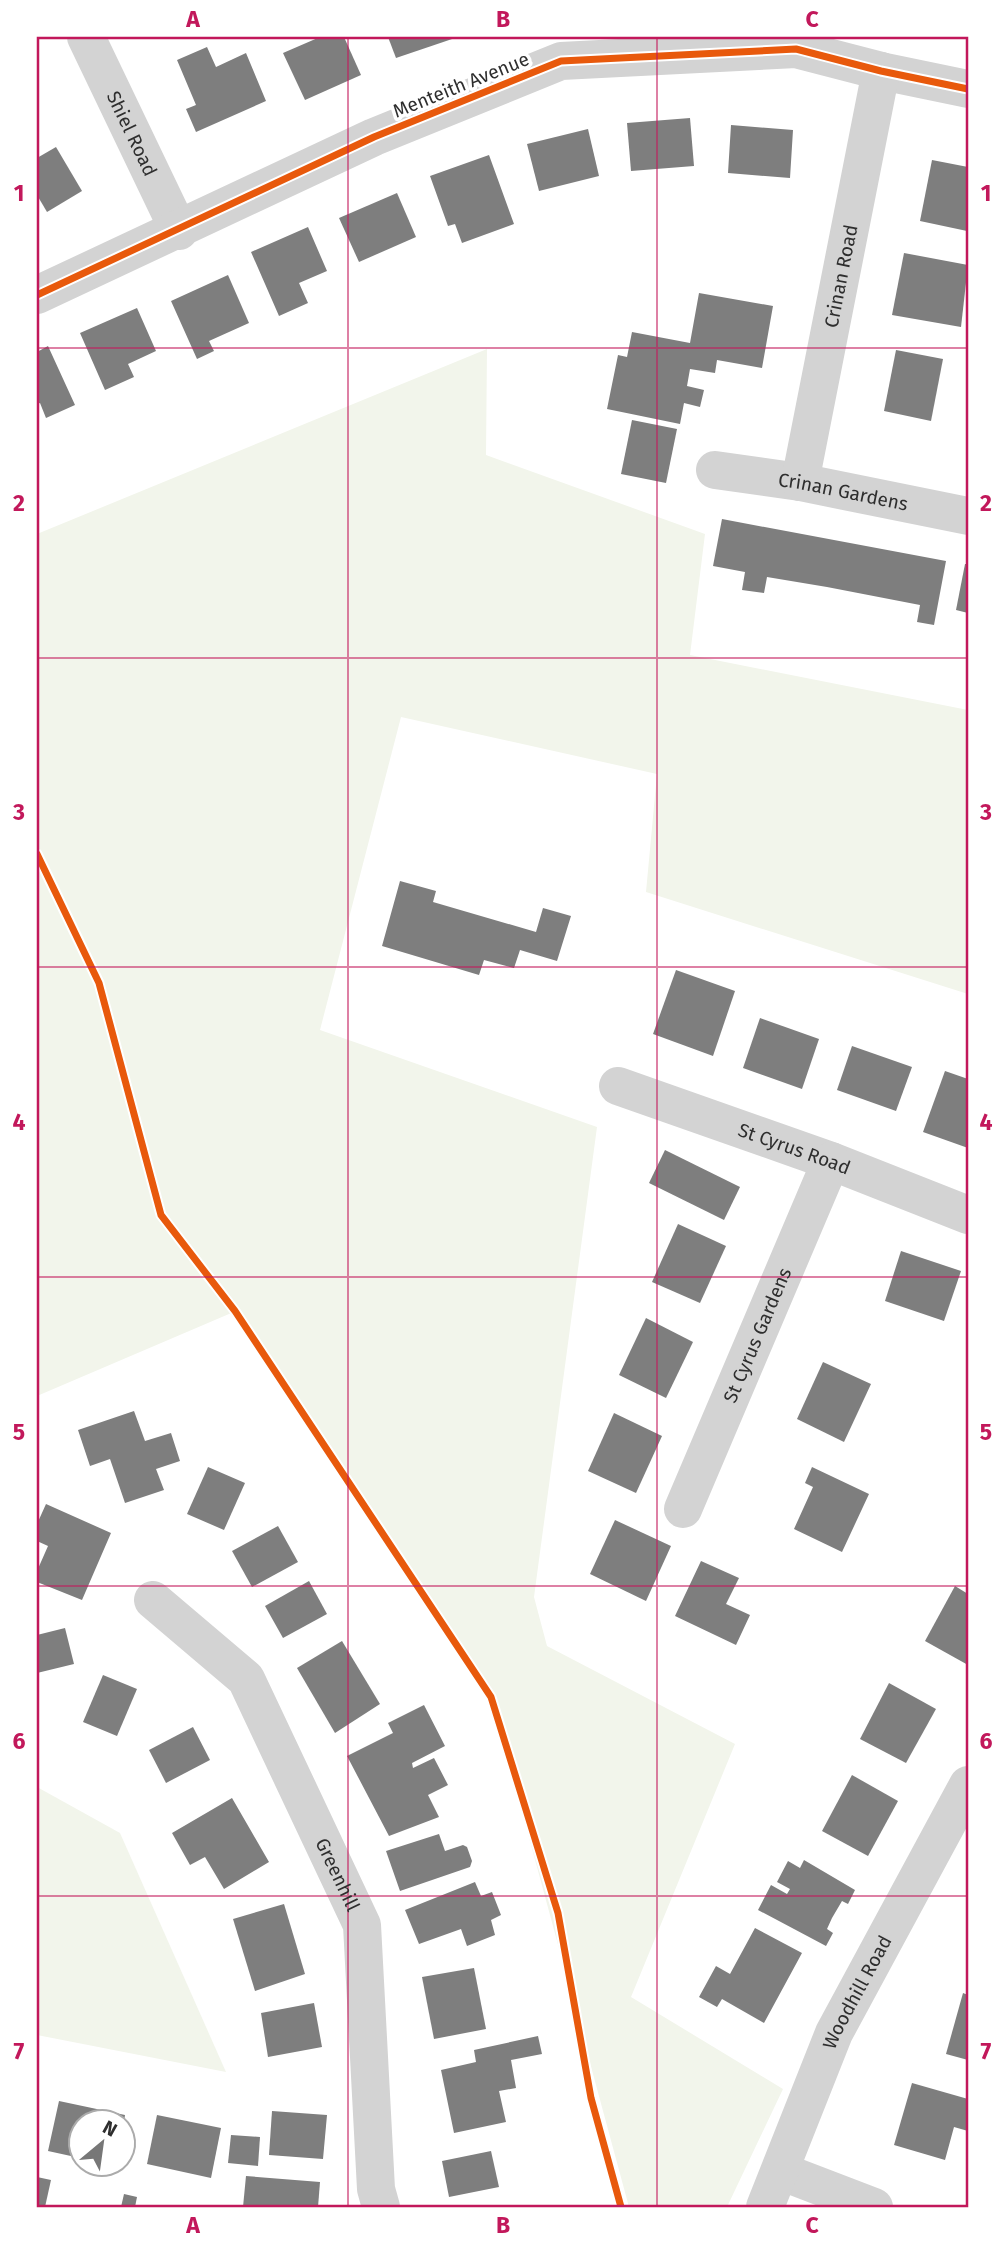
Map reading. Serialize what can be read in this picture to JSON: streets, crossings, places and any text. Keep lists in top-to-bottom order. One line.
{"streets":{"street":["Menteith Avenue","Shiel Road","Crinan Road","Crinan Gardens","St Cyrus Road","St Cyrus Gardens","Greenhill","Woodhill Road"]},"crossings":[["Menteith Avenue","Shiel Road"],["Menteith Avenue","Crinan Road"],["Crinan Road","Crinan Gardens"],["St Cyrus Road","St Cyrus Gardens"]],"north":"top right","grid":{"columns":["A","B","C"],"rows":["1","2","3","4","5","6","7"]}}
